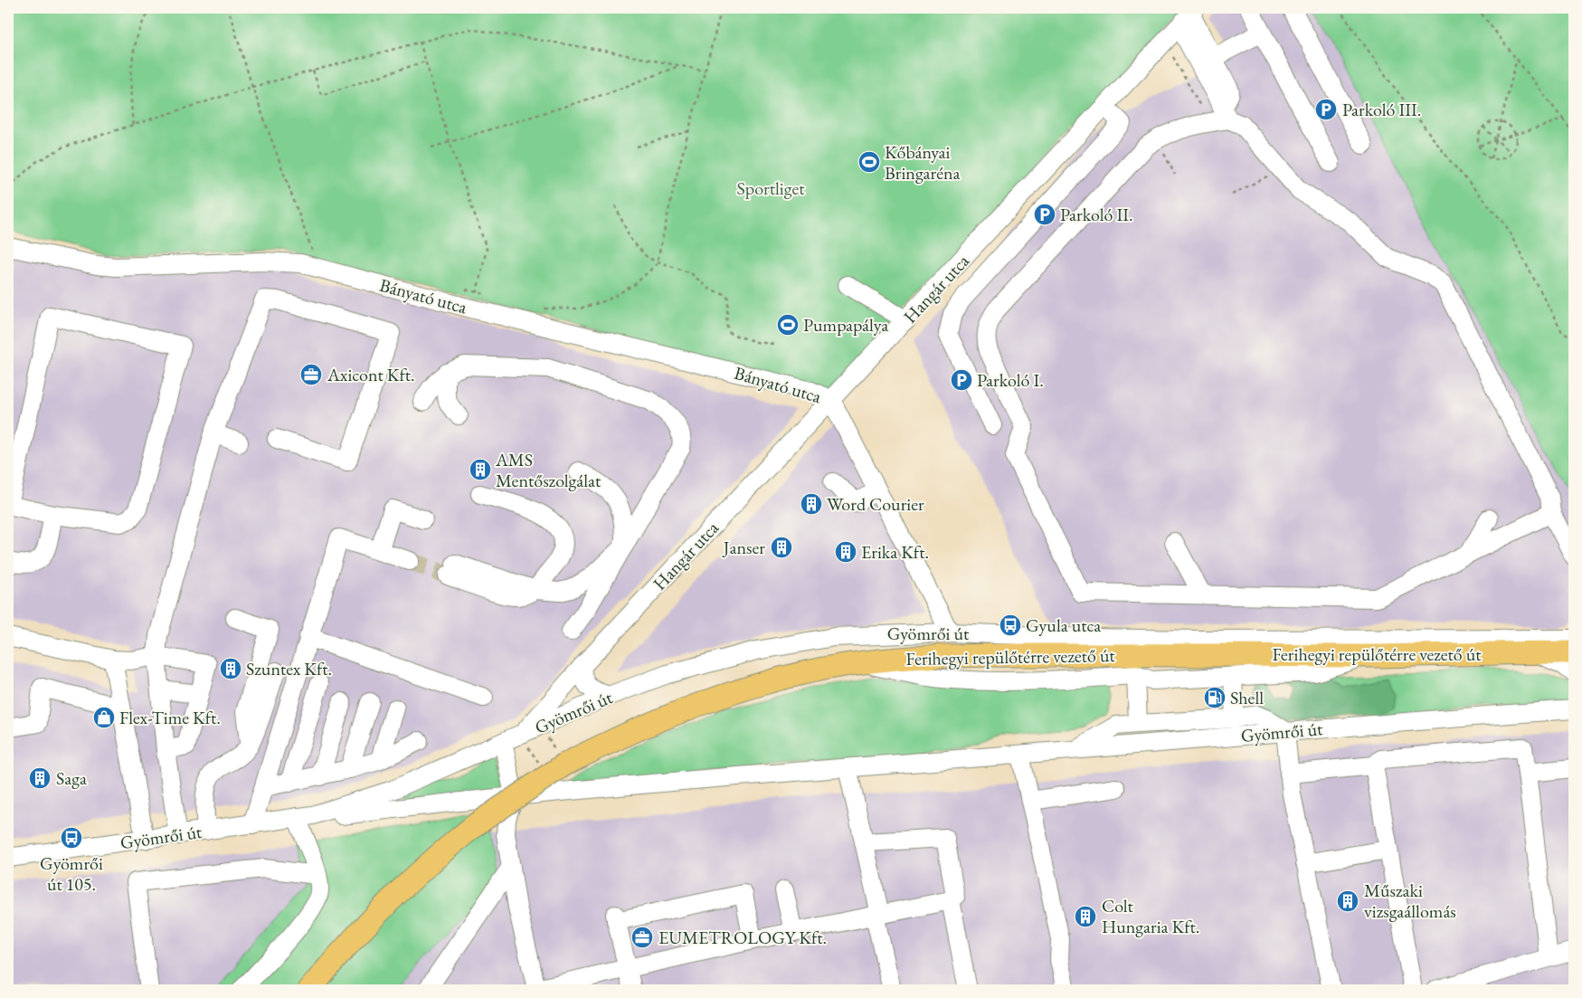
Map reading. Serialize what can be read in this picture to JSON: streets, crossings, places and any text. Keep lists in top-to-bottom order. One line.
{"streets":{"main road":["Ferihegyi repülőtérre vezető út"],"street":["Hangár utca","Bányató utca","Gyömrői út"]},"crossings":[["Hangár utca","Bányató utca"],["Hangár utca","Gyömrői út"],["Gyömrői út","Ferihegyi repülőtérre vezető út"]],"parks":["Sportliget"],"places":{"parking":["Parkoló III.","Parkoló II.","Parkoló I."],"sports":["Kőbányai Bringaréna","Pumpapálya"],"office":["Axicont Kft.","EUMETROLOGY Kft."],"building":["AMS Mentőszolgálat","Word Courier","Janser","Erika Kft.","Szuntex Kft.","Saga","Műszaki vizsgaállomás","Colt Hungaria Kft."],"bus stop":["Gyula utca","Gyömrői út 105."],"fuel station":["Shell"],"shop":["Flex-Time Kft."]}}
